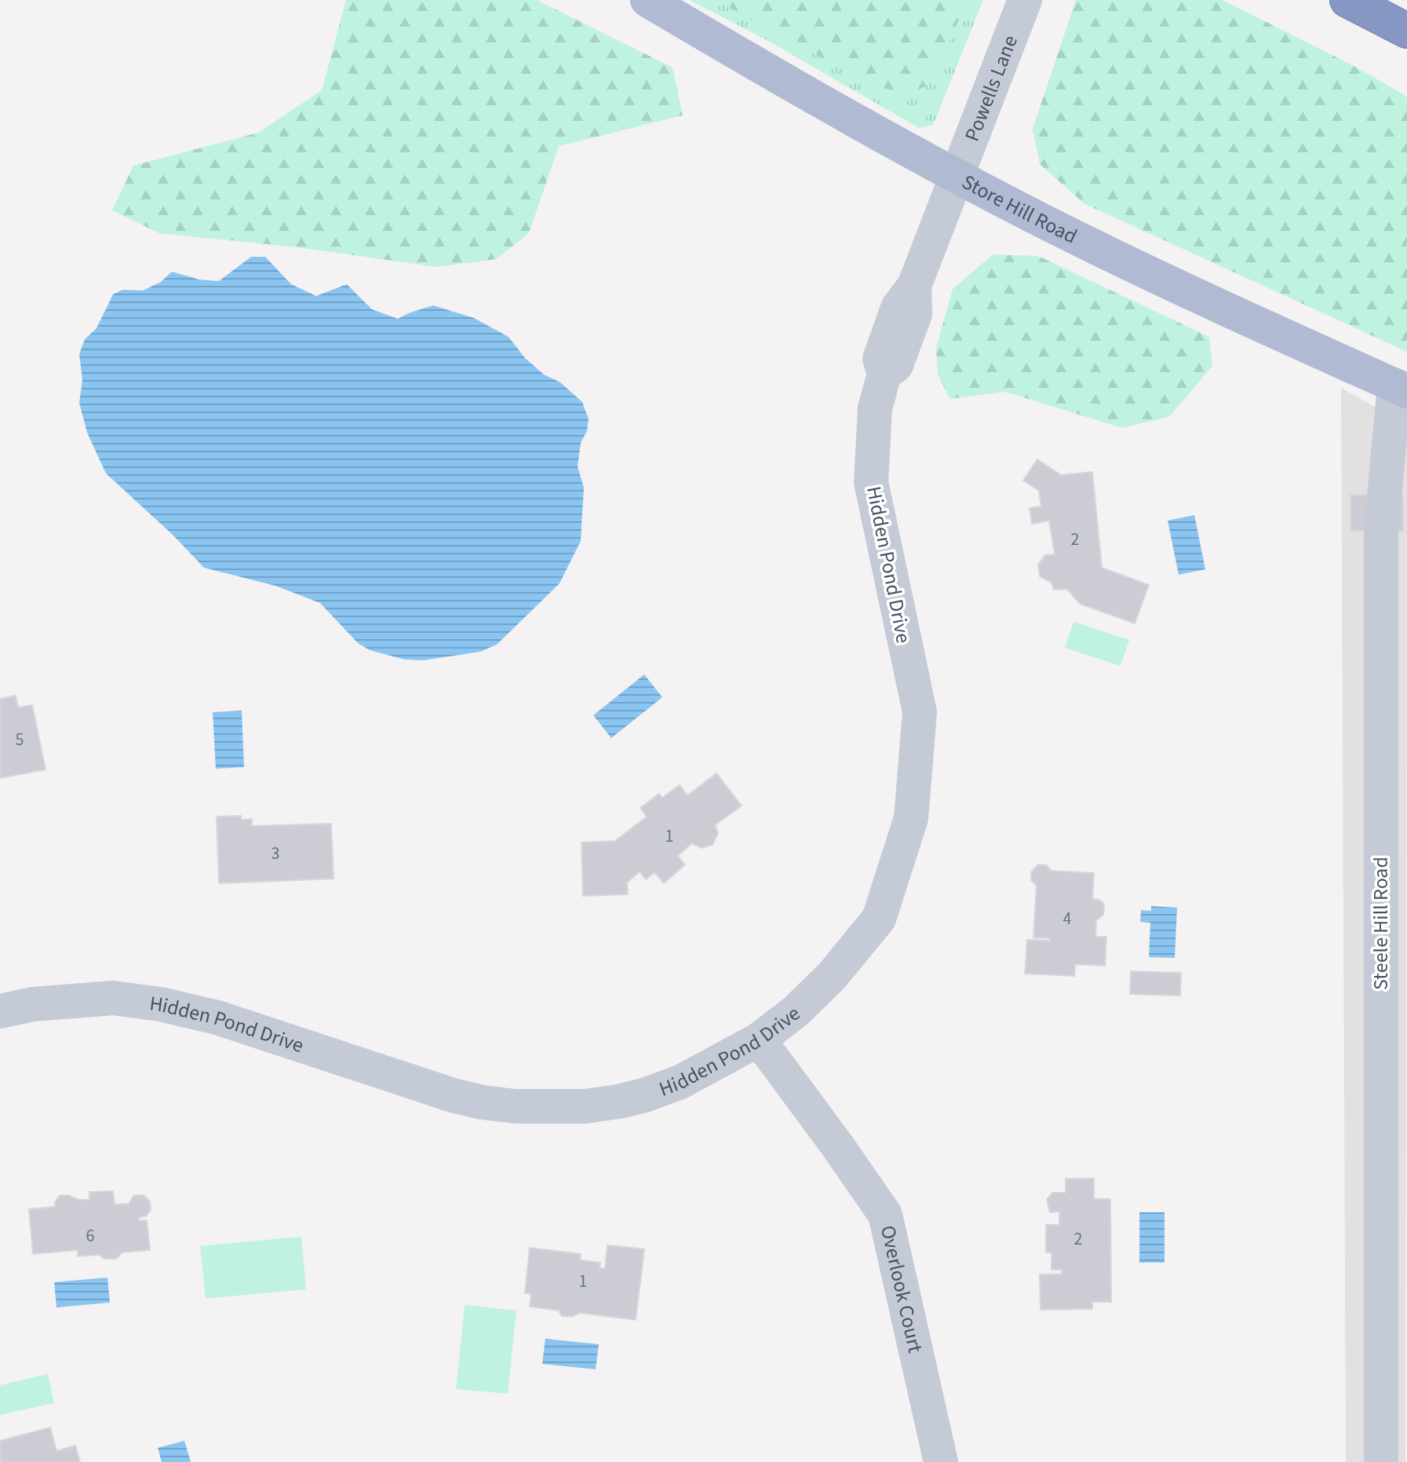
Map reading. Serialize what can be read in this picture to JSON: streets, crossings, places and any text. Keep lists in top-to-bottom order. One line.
{"streets":{"main road":["Store Hill Road"],"street":["Powells Lane","Hidden Pond Drive","Steele Hill Road","Overlook Court"]},"crossings":[["Powells Lane","Store Hill Road"],["Powells Lane","Hidden Pond Drive"],["Store Hill Road","Hidden Pond Drive"],["Store Hill Road","Steele Hill Road"],["Hidden Pond Drive","Overlook Court"]],"house_numbers":["2","5","1","3","4","6","2","1"]}
